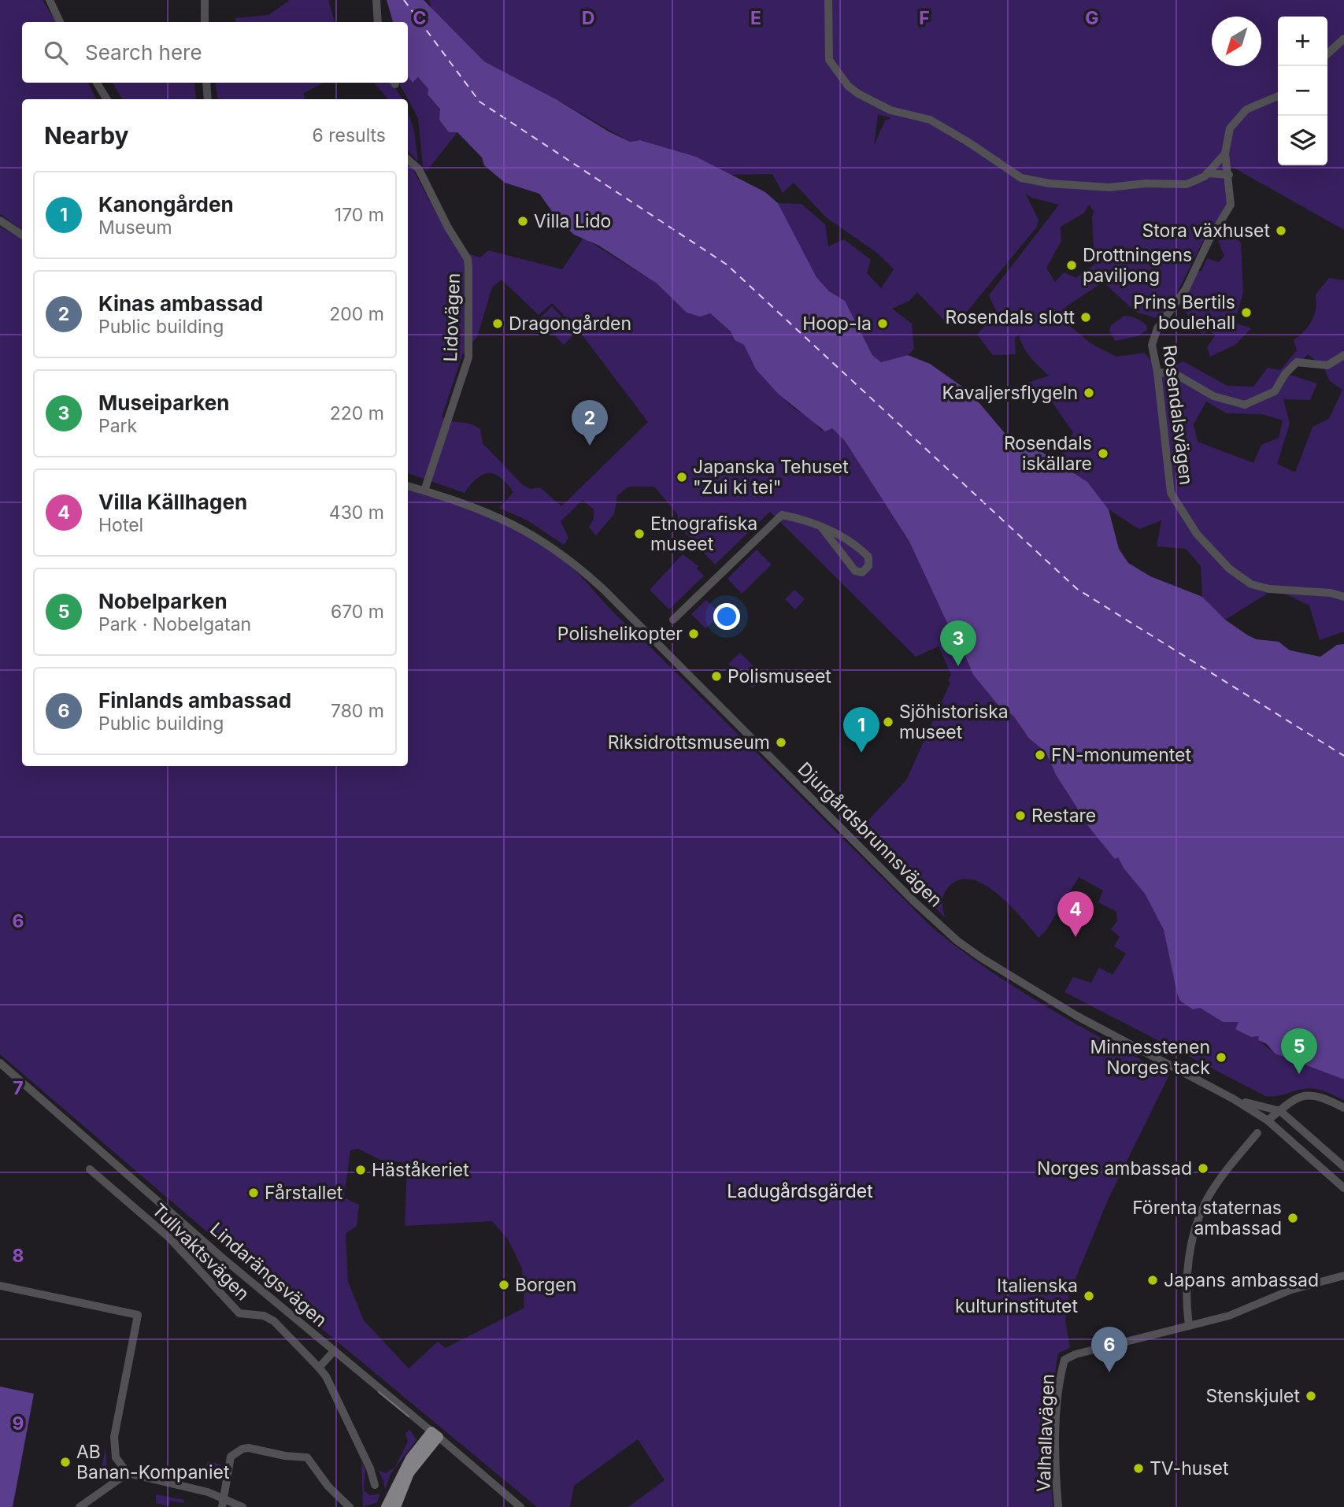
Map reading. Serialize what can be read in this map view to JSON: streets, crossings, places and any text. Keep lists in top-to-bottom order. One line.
{"streets":{"street":["Lidovägen","Rosendalsvägen","Djurgårdsbrunnsvägen","Tullvaktsvägen","Lindarängsvägen","Valhallavägen"]},"crossings":[["Lidovägen","Djurgårdsbrunnsvägen"]],"parks":["Ladugårdsgärdet"],"places":["Villa Lido","Stora växhuset","Drottningens paviljong","Prins Bertils boulehall","Rosendals slott","Dragongården","Hoop-la","Kavaljersflygeln","Rosendals iskällare","Japanska Tehuset \"Zui ki tei\"","Etnografiska museet","Polishelikopter","Polismuseet","Sjöhistoriska museet","Riksidrottsmuseum","FN-monumentet","Restare","Minnesstenen Norges tack","Norges ambassad","Häståkeriet","Fårstallet","Förenta staternas ambassad","Japans ambassad","Borgen","Italienska kulturinstitutet","Stenskjulet","AB Banan-Kompaniet","TV-huset"],"north":"bottom left","page":{"map_buttons":["+","−"],"search":"Search here","heading":["Nearby","6 results"],"list":[{"mark":"1","name":"Kanongården","note":"Museum","value":"170 m"},{"mark":"2","name":"Kinas ambassad","note":"Public building","value":"200 m"},{"mark":"3","name":"Museiparken","note":"Park","value":"220 m"},{"mark":"4","name":"Villa Källhagen","note":"Hotel","value":"430 m"},{"mark":"5","name":"Nobelparken","note":"Park · Nobelgatan","value":"670 m"},{"mark":"6","name":"Finlands ambassad","note":"Public building","value":"780 m"}],"pins":["2","3","1","4","5","6"]},"grid":{"columns":["C","D","E","F","G"],"rows":["6","7","8","9"]}}
